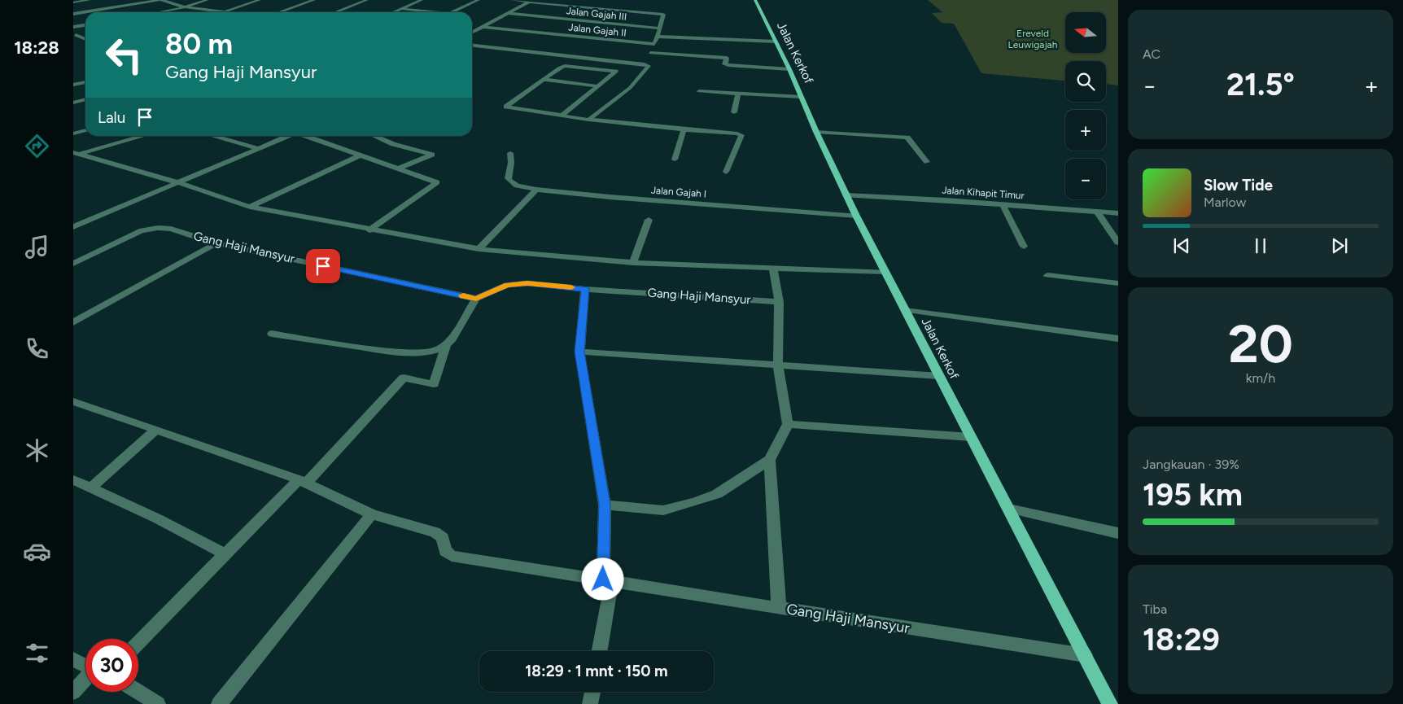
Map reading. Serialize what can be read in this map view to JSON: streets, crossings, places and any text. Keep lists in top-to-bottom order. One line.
{"streets":{"main road":["Jalan Kerkof"],"street":["Jalan Gajah III","Jalan Gajah II","Jalan Gajah I","Jalan Kihapit Timur","Gang Haji Mansyur"]},"crossings":[["Jalan Kerkof","Jalan Gajah I"],["Jalan Kerkof","Jalan Kihapit Timur"],["Jalan Kerkof","Gang Haji Mansyur"]],"parks":["Ereveld Leuwigajah"],"north":"left","page":{"tabs":"18:28","tile":["AC",["20","km/h"],["Jangkauan · 39%","195 km"],["Tiba","18:29"]],"map_buttons":["+","−"],"turn":["80 m","Gang Haji Mansyur"],"heat":["−","21.5°","+"],"then":"Lalu","song":["Slow Tide","Marlow"],"limit":"30","trip":"18:29 · 1 mnt · 150 m"}}
